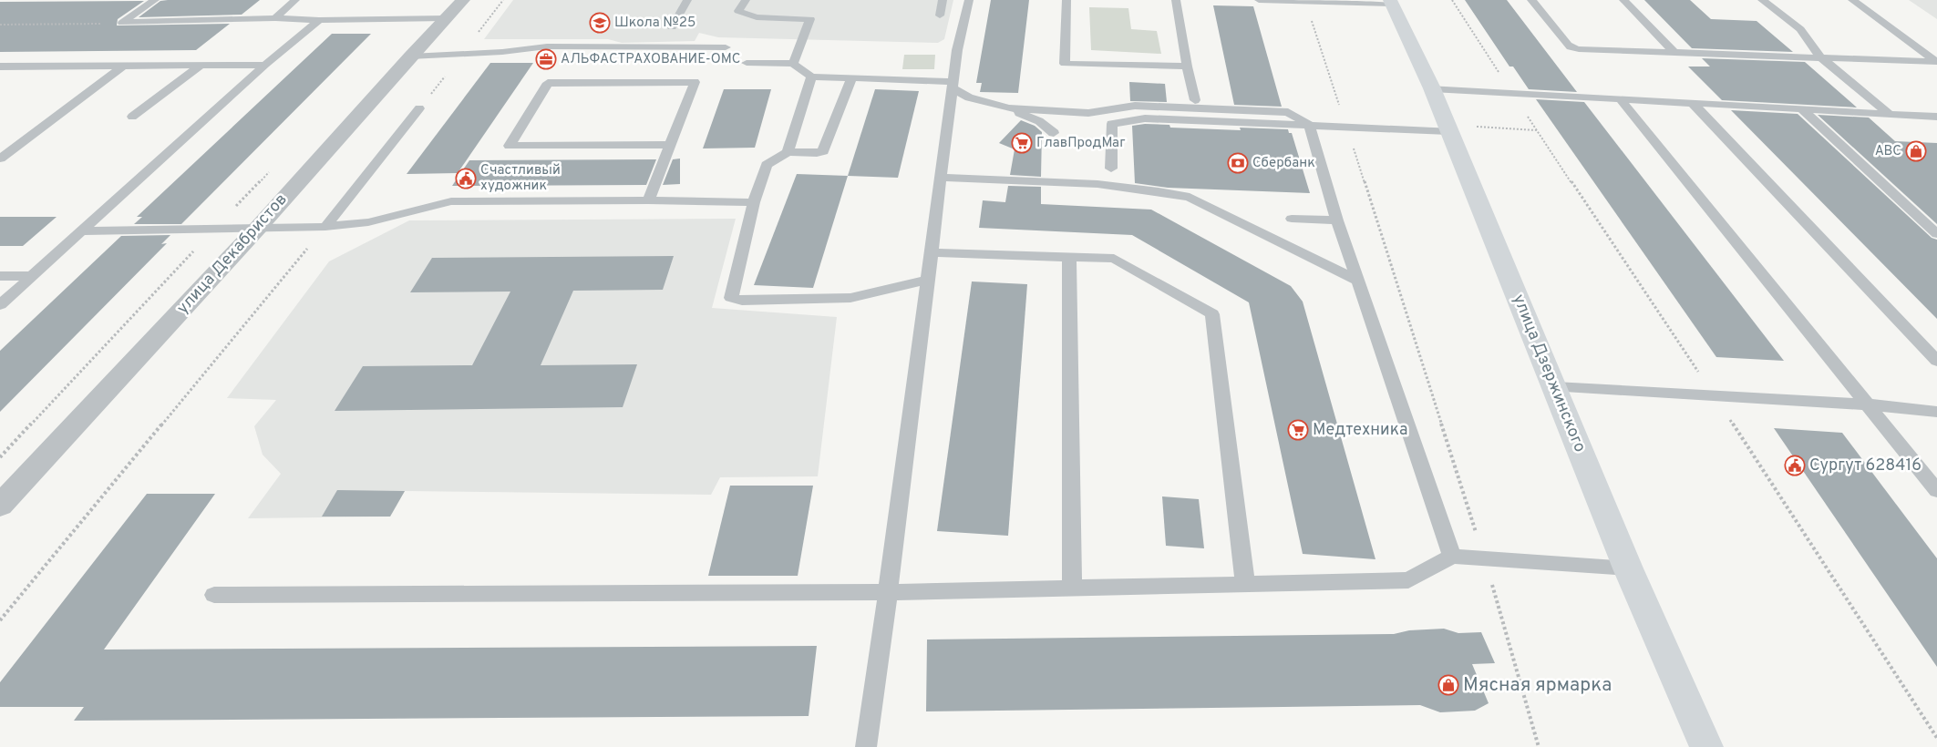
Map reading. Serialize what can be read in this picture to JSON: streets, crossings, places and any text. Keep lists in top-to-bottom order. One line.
{"streets":{"main road":["улица Дзержинского"],"street":["улица Декабристов"]},"places":{"school or university":["Школа №25"],"office":["АЛЬФАСТРАХОВАНИЕ-ОМС"],"supermarket":["ГлавПродМаг","Медтехника"],"shop":["ABC","Мясная ярмарка"],"bank":["Сбербанк"],"public building":["Счастливый художник","Сургут 628416"]}}
